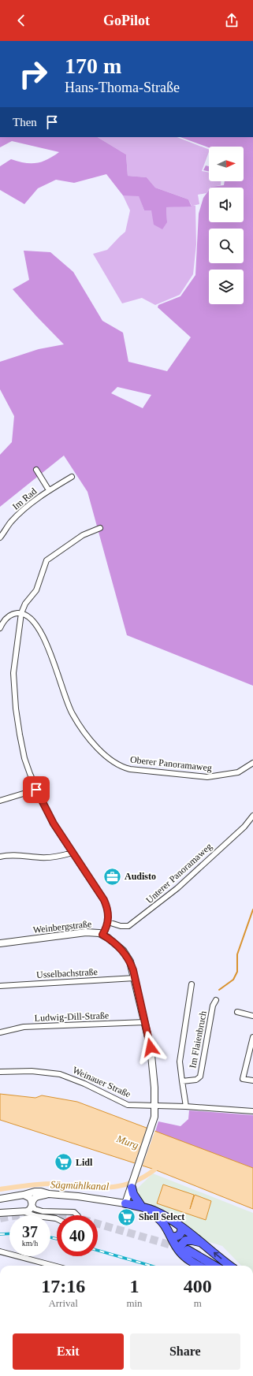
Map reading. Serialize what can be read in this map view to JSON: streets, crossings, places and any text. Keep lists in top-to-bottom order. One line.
{"streets":{"street":["Im Rad","Oberer Panoramaweg","Unterer Panoramaweg","Weinbergstraße","Usselbachstraße","Ludwig-Dill-Straße","Im Flaienbruch","Weinauer Straße"]},"crossings":[["Weinbergstraße","Usselbachstraße"],["Weinbergstraße","Ludwig-Dill-Straße"],["Weinbergstraße","Weinauer Straße"]],"water":["Murg","Sägmühlkanal"],"places":{"office":["Audisto"],"supermarket":["Lidl","Shell Select"]},"north":"right","page":{"header":"GoPilot","turn":["170 m","Hans-Thoma-Straße"],"then":"Then","speed":"37 km/h","limit":"40","eta":["17:16","Arrival","1","min","400","m"],"buttons":["Exit","Share"]}}
